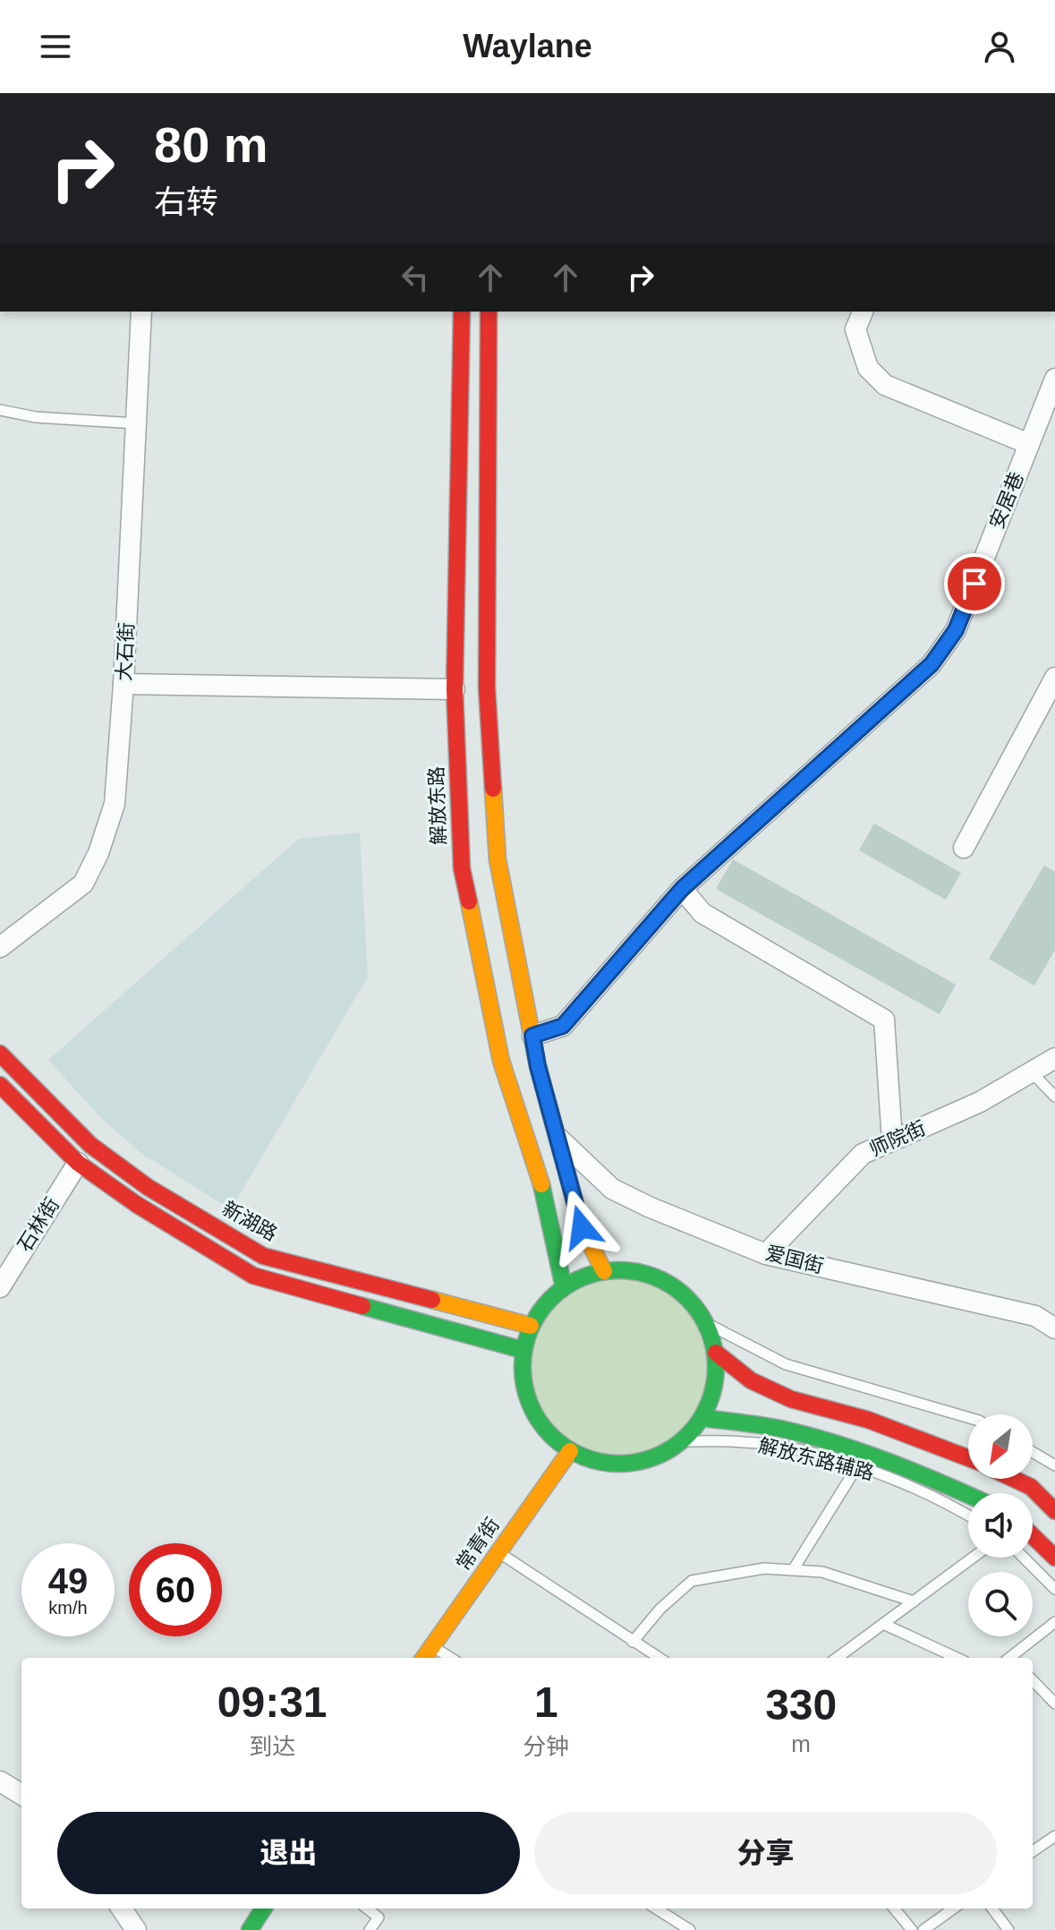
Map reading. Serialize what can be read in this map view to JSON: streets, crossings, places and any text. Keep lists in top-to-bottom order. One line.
{"streets":{"main road":["解放东路","新湖路","常青街"],"street":["安居巷","大石街","师院街","石林街","爱国街"],"lane":["解放东路辅路"]},"crossings":[["解放东路","新湖路"],["解放东路","解放东路辅路"],["解放东路","常青街"],["师院街","爱国街"],["新湖路","解放东路辅路"],["新湖路","常青街"],["解放东路辅路","常青街"]],"north":"bottom left","page":{"header":"Waylane","turn":["80 m","右转"],"speed":"49 km/h","limit":"60","eta":["09:31","到达","1","分钟","330","m"],"buttons":["退出","分享"]}}
